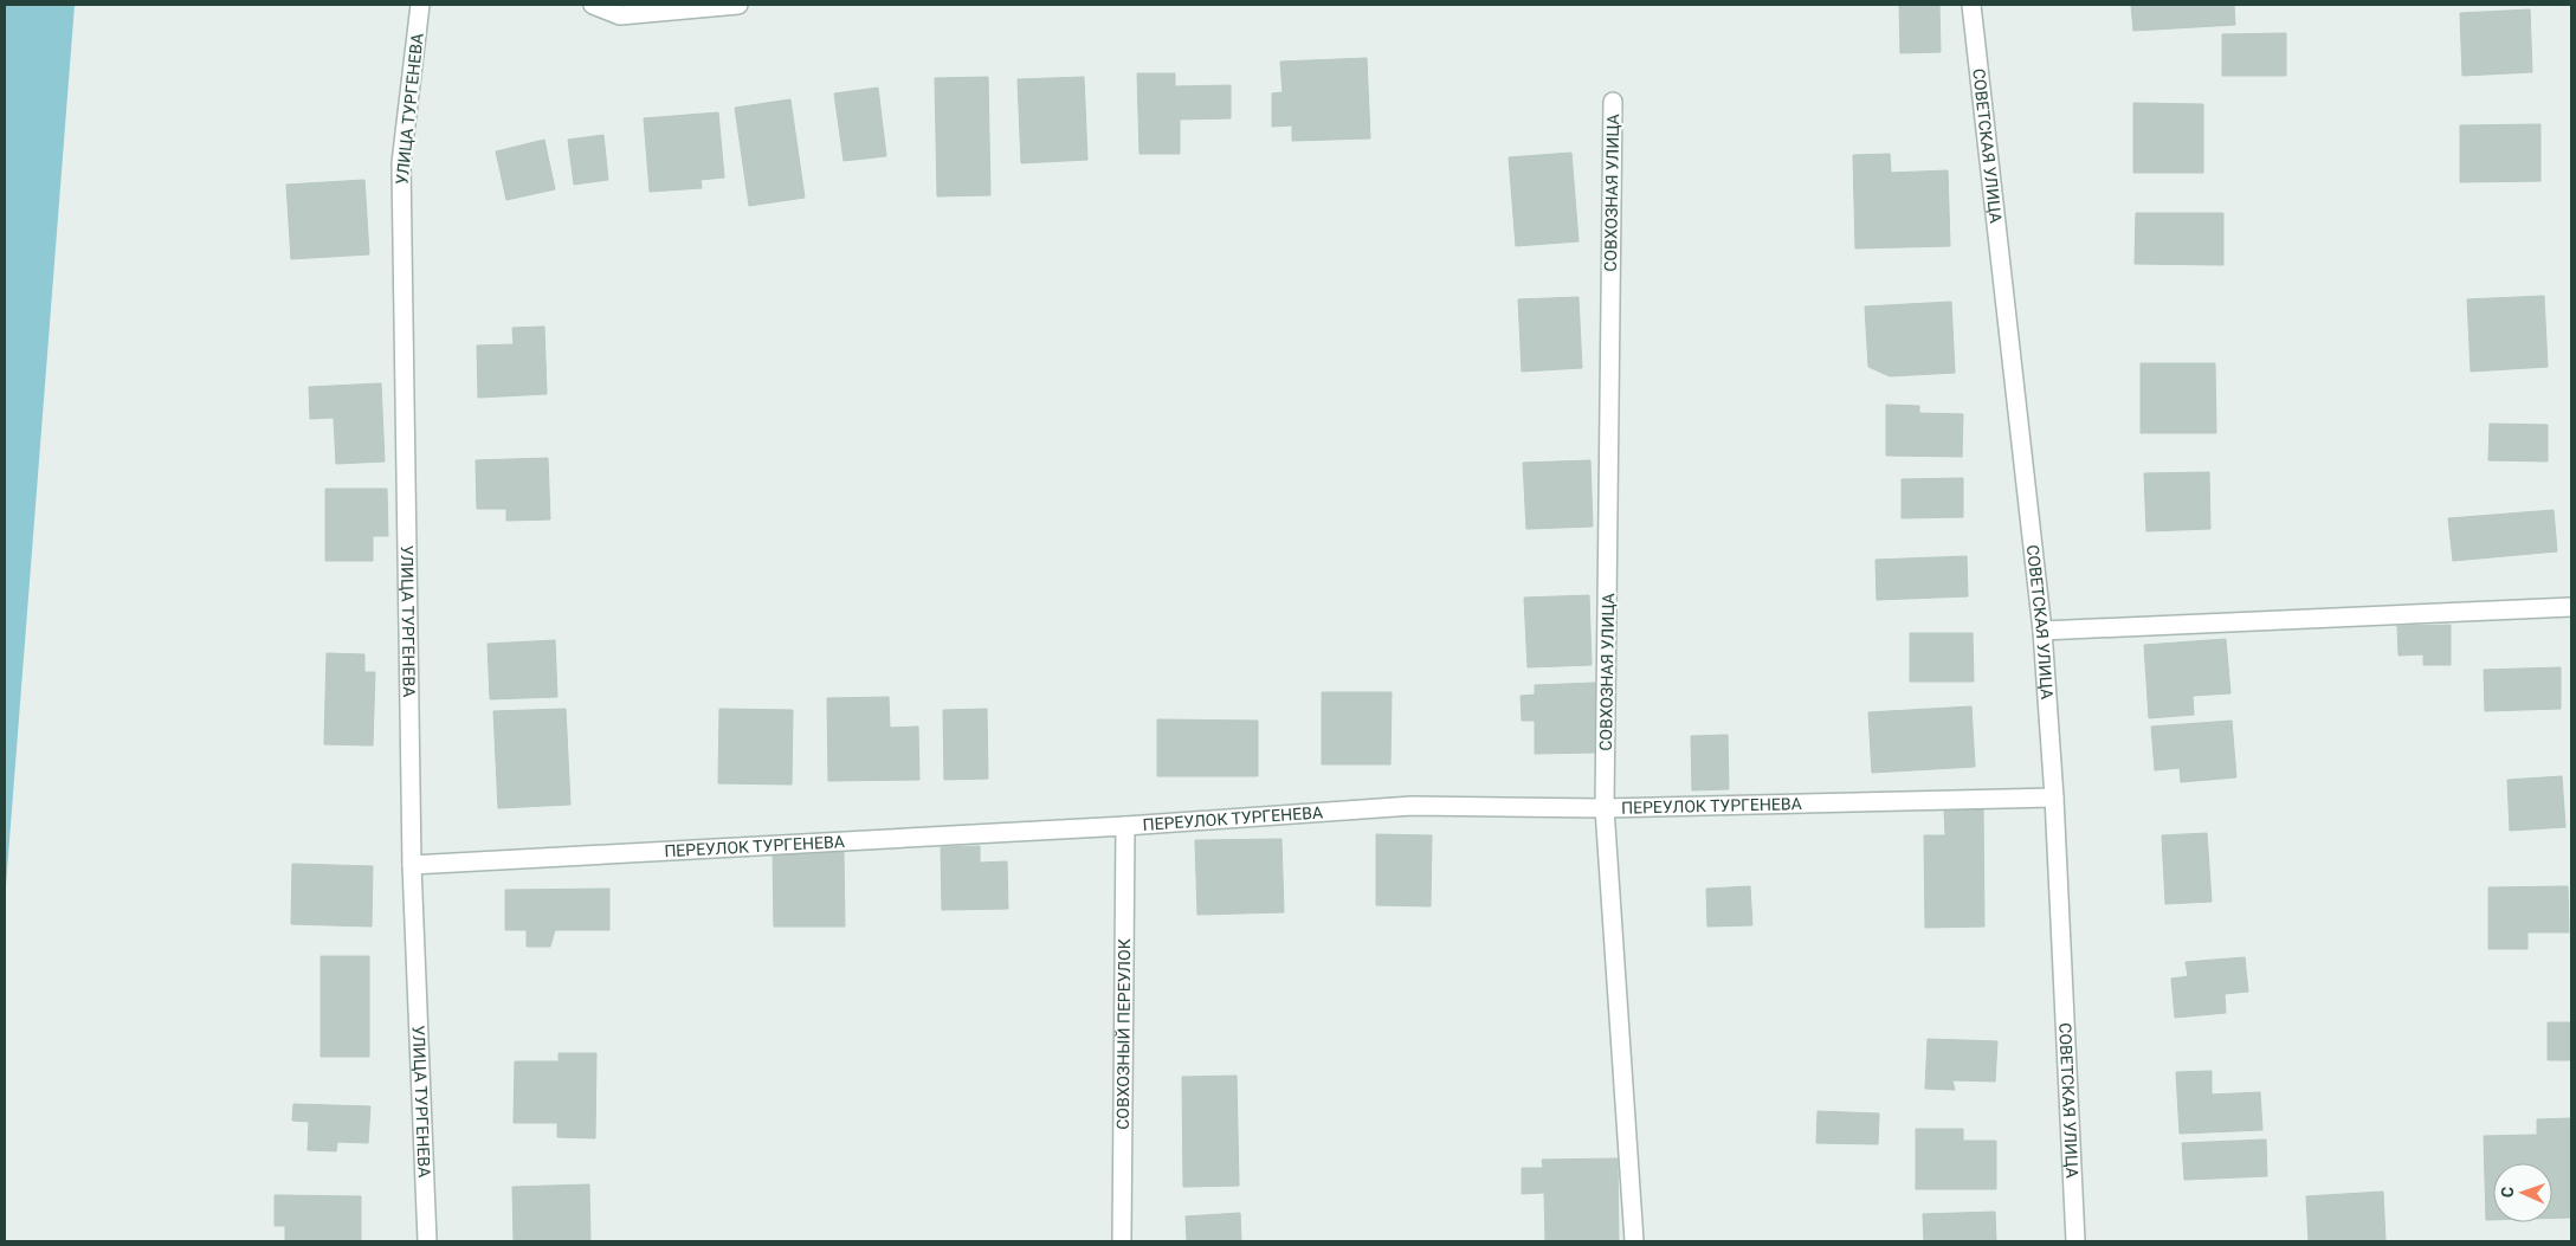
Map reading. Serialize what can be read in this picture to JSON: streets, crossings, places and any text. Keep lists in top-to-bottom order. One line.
{"streets":{"street":["УЛИЦА ТУРГЕНЕВА","СОВЕТСКАЯ УЛИЦА","СОВХОЗНАЯ УЛИЦА","ПЕРЕУЛОК ТУРГЕНЕВА","СОВХОЗНЫЙ ПЕРЕУЛОК"]},"crossings":[["УЛИЦА ТУРГЕНЕВА","ПЕРЕУЛОК ТУРГЕНЕВА"],["СОВЕТСКАЯ УЛИЦА","ПЕРЕУЛОК ТУРГЕНЕВА"],["СОВХОЗНАЯ УЛИЦА","ПЕРЕУЛОК ТУРГЕНЕВА"],["ПЕРЕУЛОК ТУРГЕНЕВА","СОВХОЗНЫЙ ПЕРЕУЛОК"]],"north":"left"}
